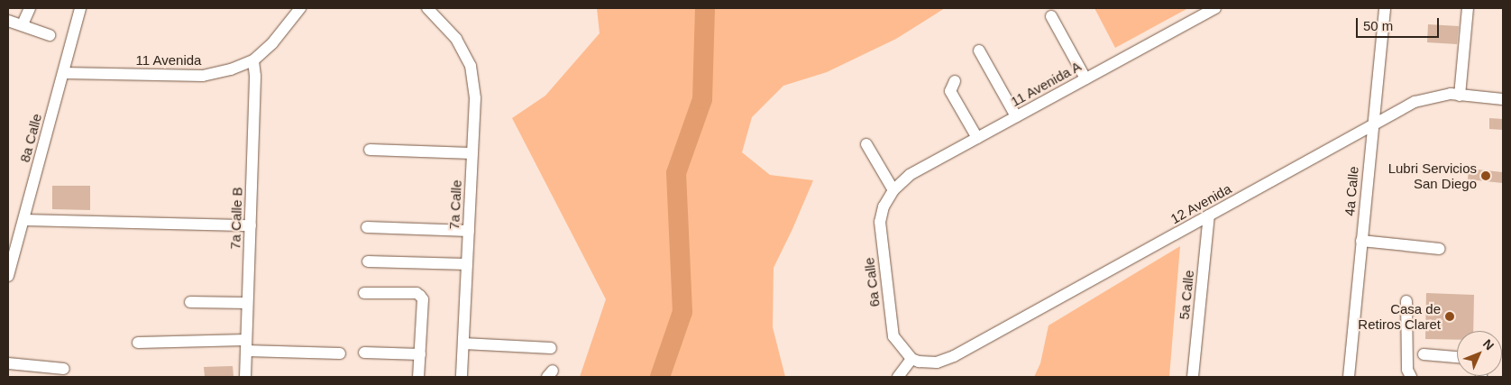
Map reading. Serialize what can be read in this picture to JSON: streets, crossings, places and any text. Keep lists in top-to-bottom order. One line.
{"streets":{"street":["11 Avenida","11 Avenida A","8a Calle","4a Calle","12 Avenida","7a Calle","7a Calle B","6a Calle","5a Calle"]},"crossings":[["11 Avenida","8a Calle"],["11 Avenida","7a Calle B"],["11 Avenida A","6a Calle"],["4a Calle","12 Avenida"],["12 Avenida","6a Calle"],["12 Avenida","5a Calle"]],"places":["Lubri Servicios San Diego","Casa de Retiros Claret"],"scale_bar":"50 m","north":"top right"}
